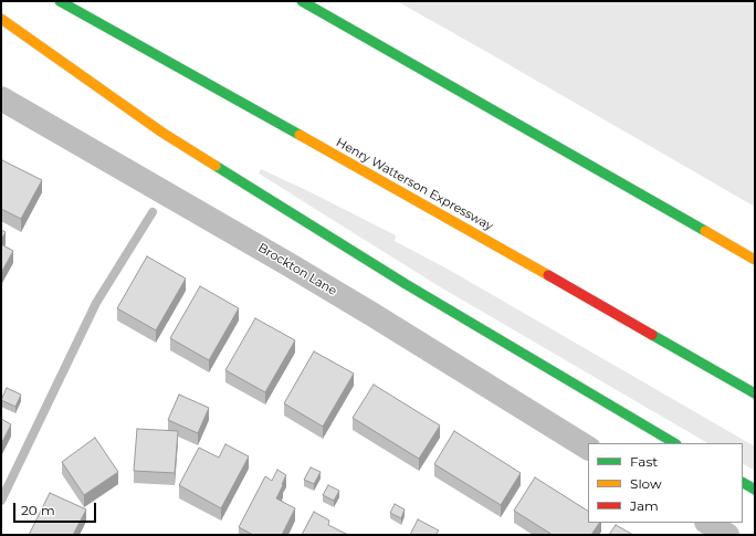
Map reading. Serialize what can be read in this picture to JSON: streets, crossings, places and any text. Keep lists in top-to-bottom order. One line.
{"streets":{"highway":["Henry Watterson Expressway"],"street":["Brockton Lane"]},"legend":["Fast","Slow","Jam"],"scale_bar":"20 m"}
